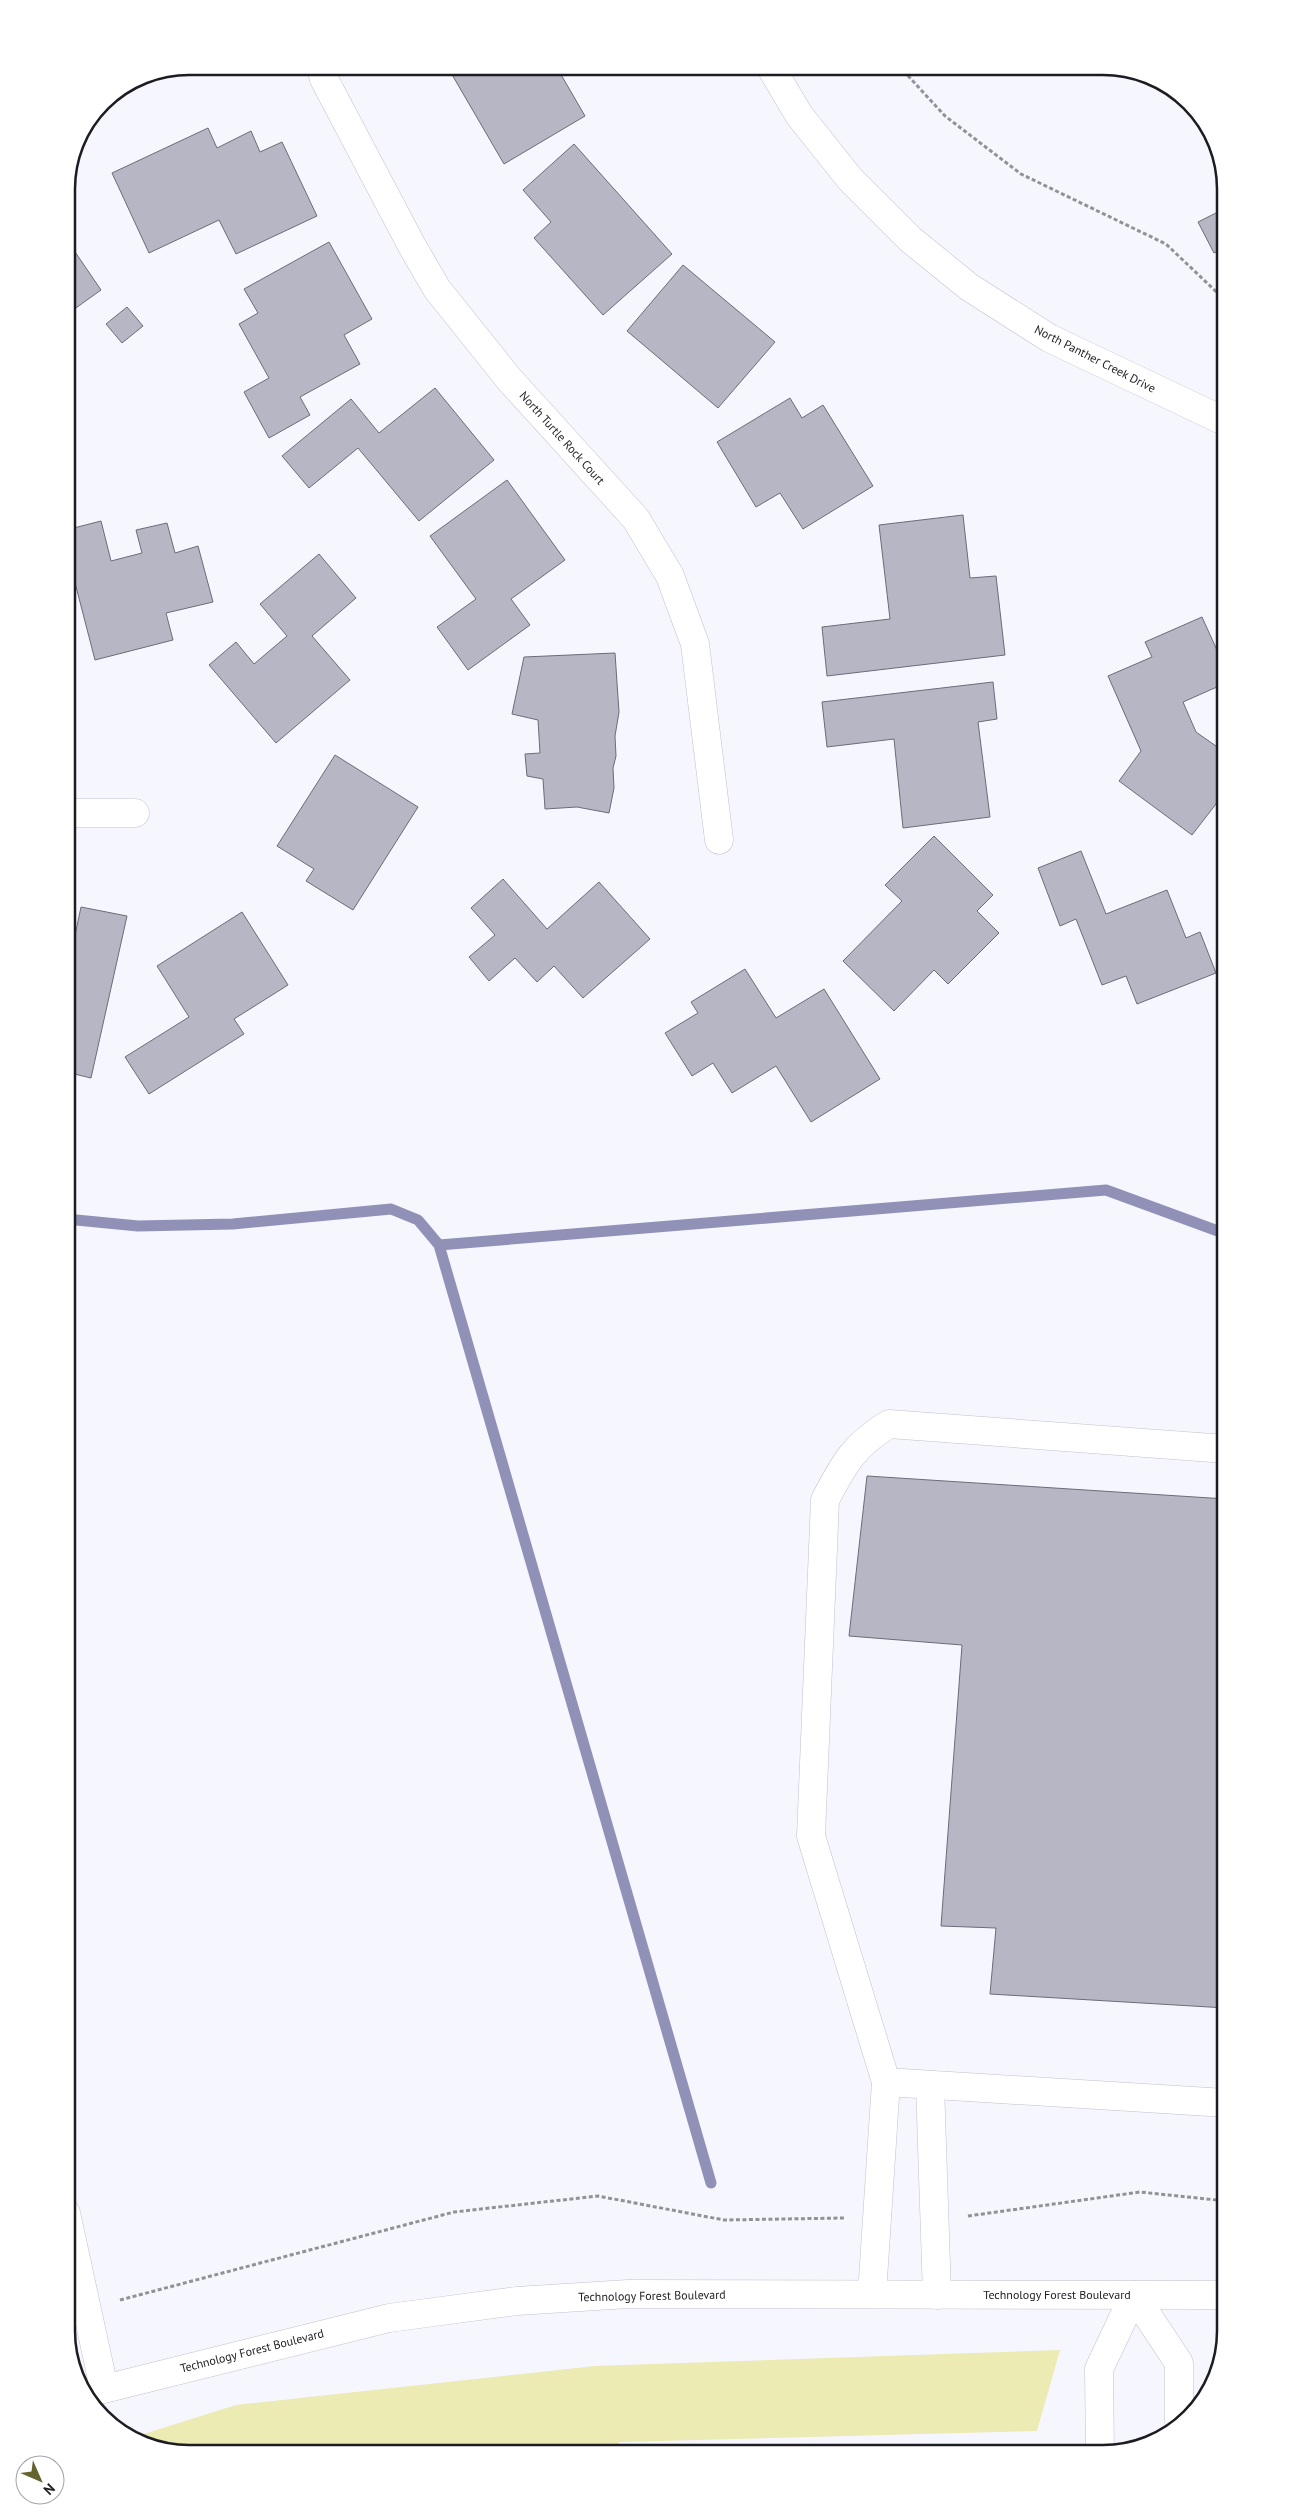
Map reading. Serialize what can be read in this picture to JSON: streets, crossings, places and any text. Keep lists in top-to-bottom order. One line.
{"streets":{"street":["North Panther Creek Drive","North Turtle Rock Court","Technology Forest Boulevard"]},"north":"bottom right"}
